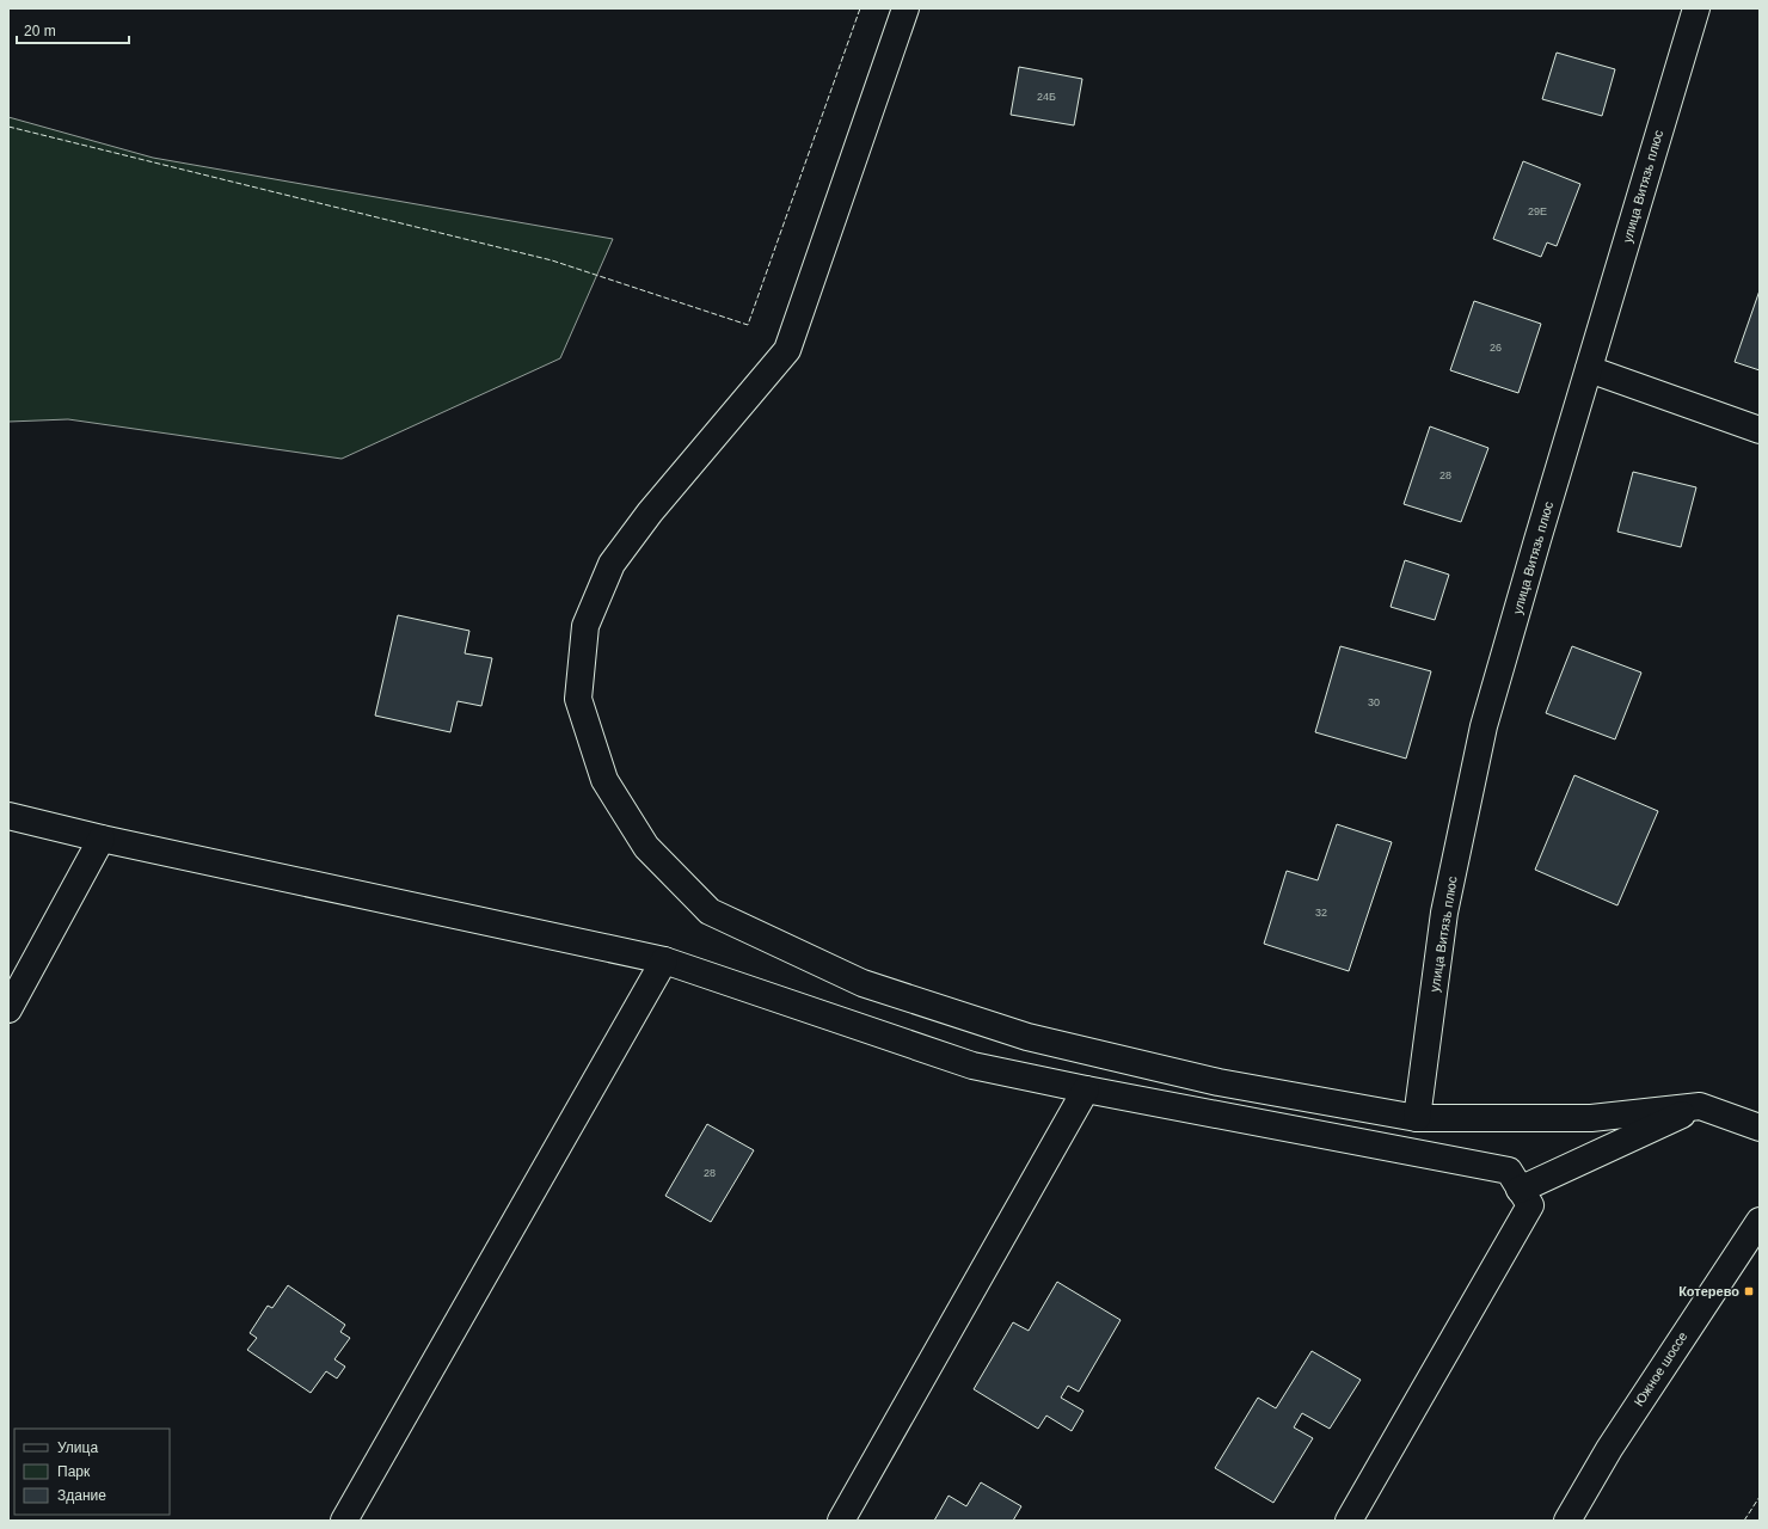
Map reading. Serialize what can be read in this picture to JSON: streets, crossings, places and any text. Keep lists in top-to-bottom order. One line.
{"streets":{"street":["улица Витязь плюс","Южное шоссе"]},"places":{"transit":["Котерево"]},"house_numbers":["24Б","29Е","26","28","30","32","28"],"legend":["Улица","Парк","Здание"],"scale_bar":"20 m"}
